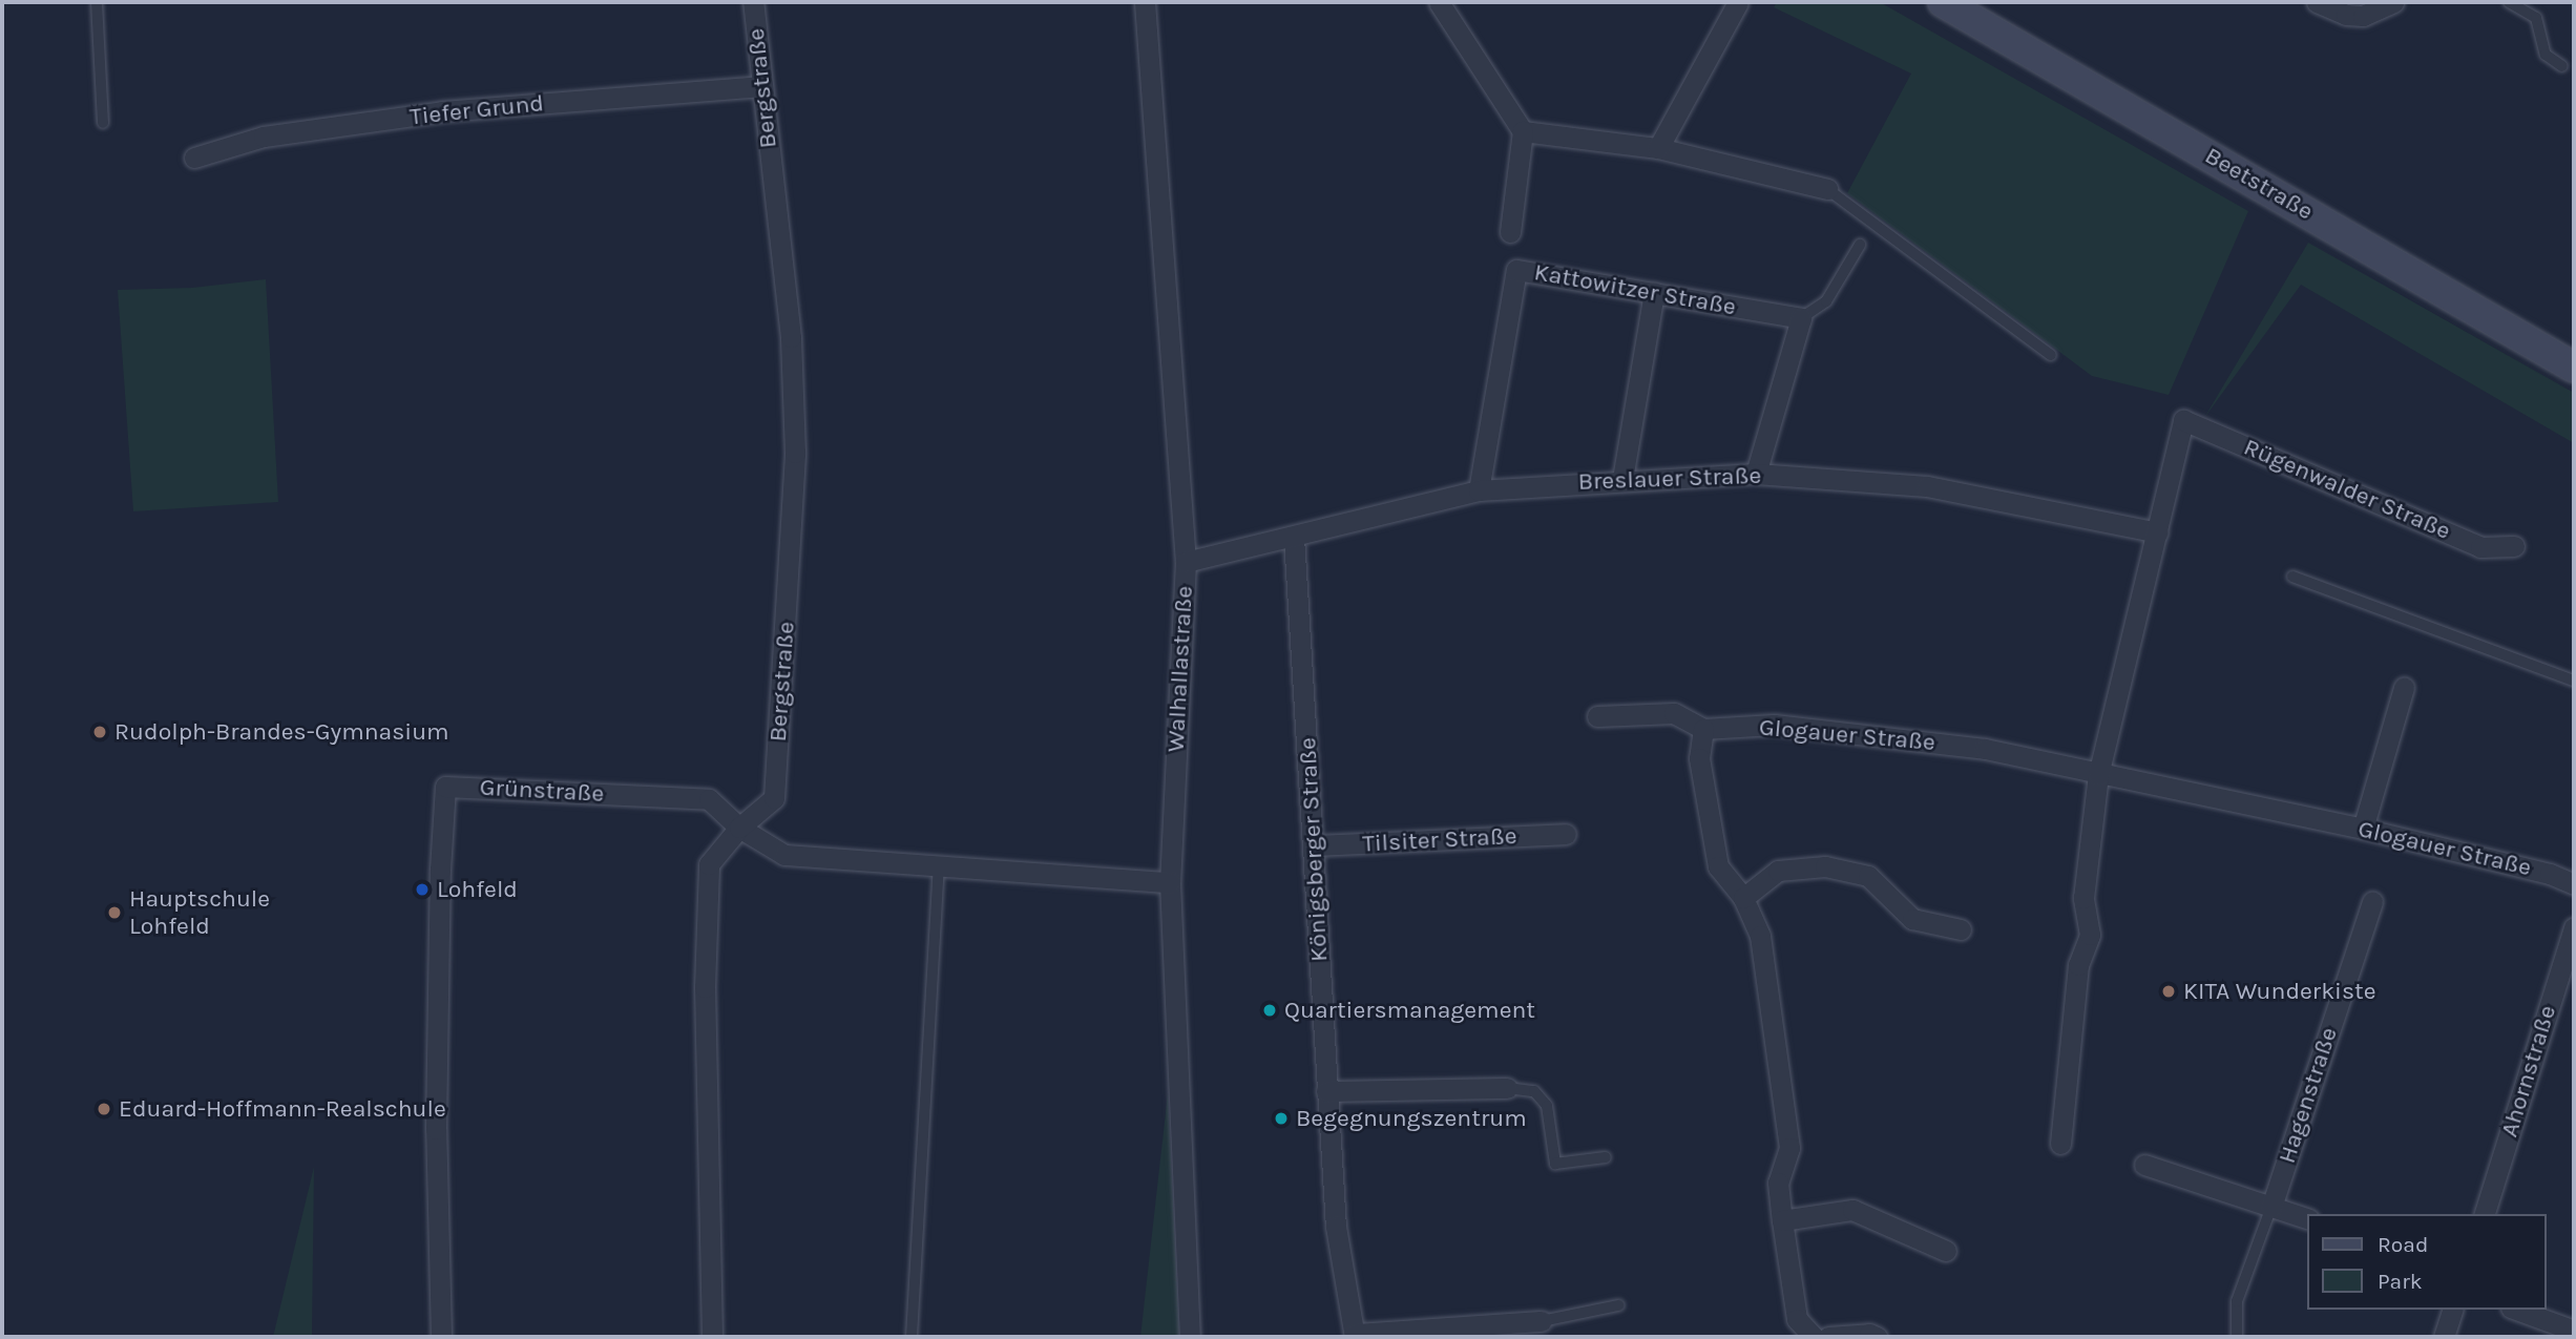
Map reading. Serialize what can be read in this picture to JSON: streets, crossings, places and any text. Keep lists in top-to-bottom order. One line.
{"streets":{"main road":["Beetstraße"],"street":["Bergstraße","Tiefer Grund","Kattowitzer Straße","Breslauer Straße","Rügenwalder Straße","Walhallastraße","Glogauer Straße","Grünstraße","Tilsiter Straße","Königsberger Straße","Ahornstraße","Hagenstraße"]},"crossings":[["Bergstraße","Tiefer Grund"],["Bergstraße","Grünstraße"],["Kattowitzer Straße","Breslauer Straße"],["Breslauer Straße","Rügenwalder Straße"],["Breslauer Straße","Walhallastraße"],["Breslauer Straße","Königsberger Straße"],["Walhallastraße","Grünstraße"],["Tilsiter Straße","Königsberger Straße"]],"places":["Rudolph-Brandes-Gymnasium","Lohfeld","Hauptschule Lohfeld","KITA Wunderkiste","Quartiersmanagement","Eduard-Hoffmann-Realschule","Begegnungszentrum"],"legend":["Road","Park"]}
